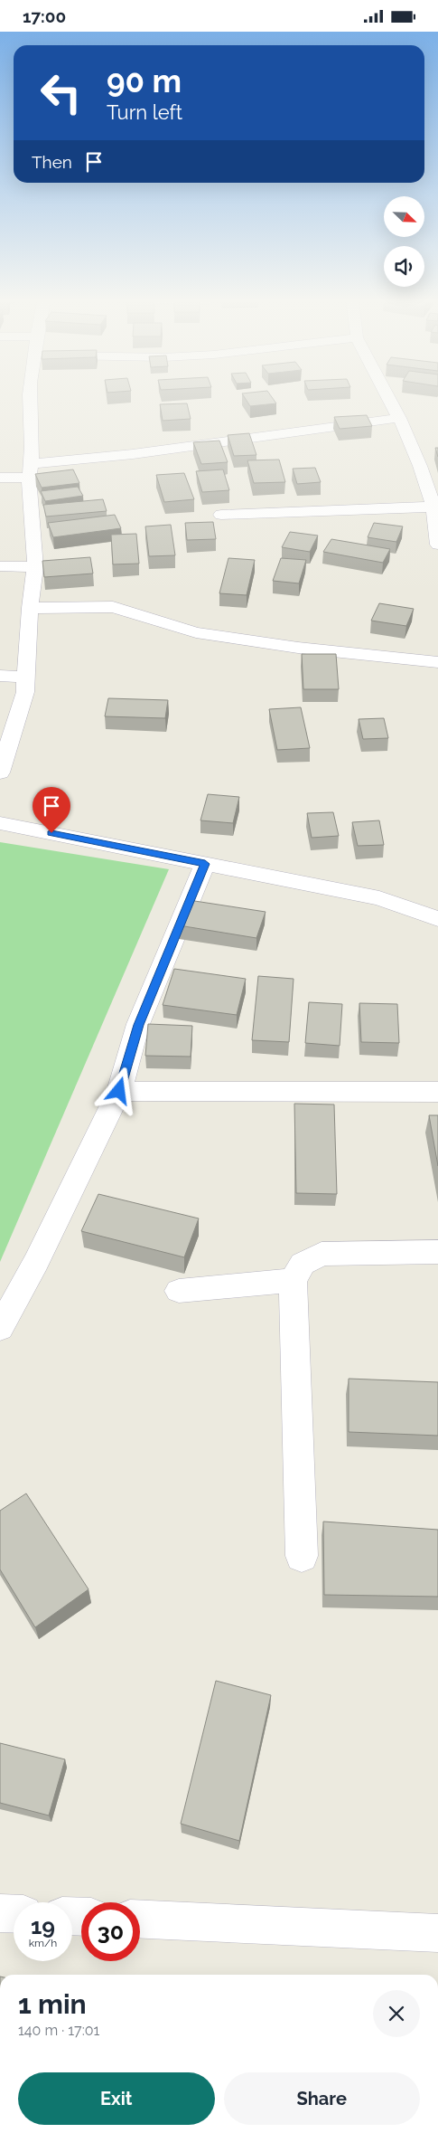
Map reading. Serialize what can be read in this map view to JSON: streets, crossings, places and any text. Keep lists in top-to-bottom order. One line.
{"north":"bottom right","page":{"status":"17:00","turn":["90 m","Turn left"],"then":"Then","speed":"19 km/h","limit":"30","heading":["1 min","140 m · 17:01"],"buttons":["Exit","Share"]}}
